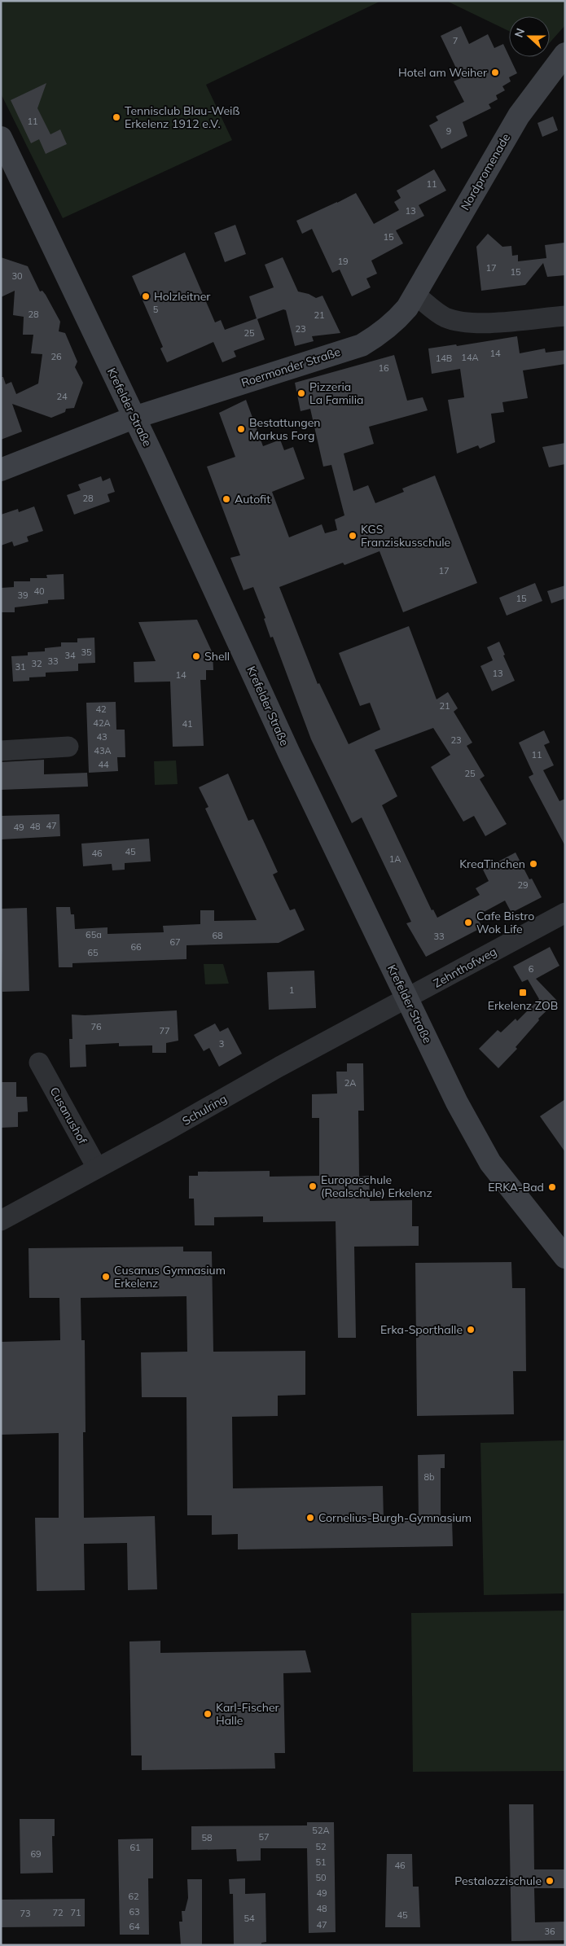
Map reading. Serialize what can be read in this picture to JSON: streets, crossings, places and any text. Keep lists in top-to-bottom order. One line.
{"streets":{"main road":["Nordpromenade","Roermonder Straße","Krefelder Straße"],"street":["Zehnthofweg","Schulring","Cusanushof"]},"crossings":[["Nordpromenade","Roermonder Straße"],["Roermonder Straße","Krefelder Straße"],["Krefelder Straße","Zehnthofweg"],["Krefelder Straße","Schulring"],["Zehnthofweg","Schulring"],["Schulring","Cusanushof"]],"places":{"other":["Hotel am Weiher","Tennisclub Blau-Weiß Erkelenz 1912 e.V.","Holzleitner","Pizzeria La Familia","Bestattungen Markus Forg","Autofit","KGS Franziskusschule","Shell","KreaTinchen","Cafe Bistro Wok Life","Europaschule (Realschule) Erkelenz","ERKA-Bad","Cusanus Gymnasium Erkelenz","Erka-Sporthalle","Cornelius-Burgh-Gymnasium","Karl-Fischer Halle","Pestalozzischule"],"transit":["Erkelenz ZOB"]},"house_numbers":["7","11","9","11","13","15","19","17","15","30","5","28","21","23","25","14","26","14A","14B","16","24","28","17","40","39","15","35","34","33","32","31","13","14","21","42","42A","41","43","23","43A","11","44","25","47","48","49","45","46","1A","29","65a","68","33","67","66","65","6","1","76","77","3","2A","8b","52A","57","58","52","61","69","51","46","50","49","62","48","63","72","71","73","45","54","47","64","36"],"north":"left"}
